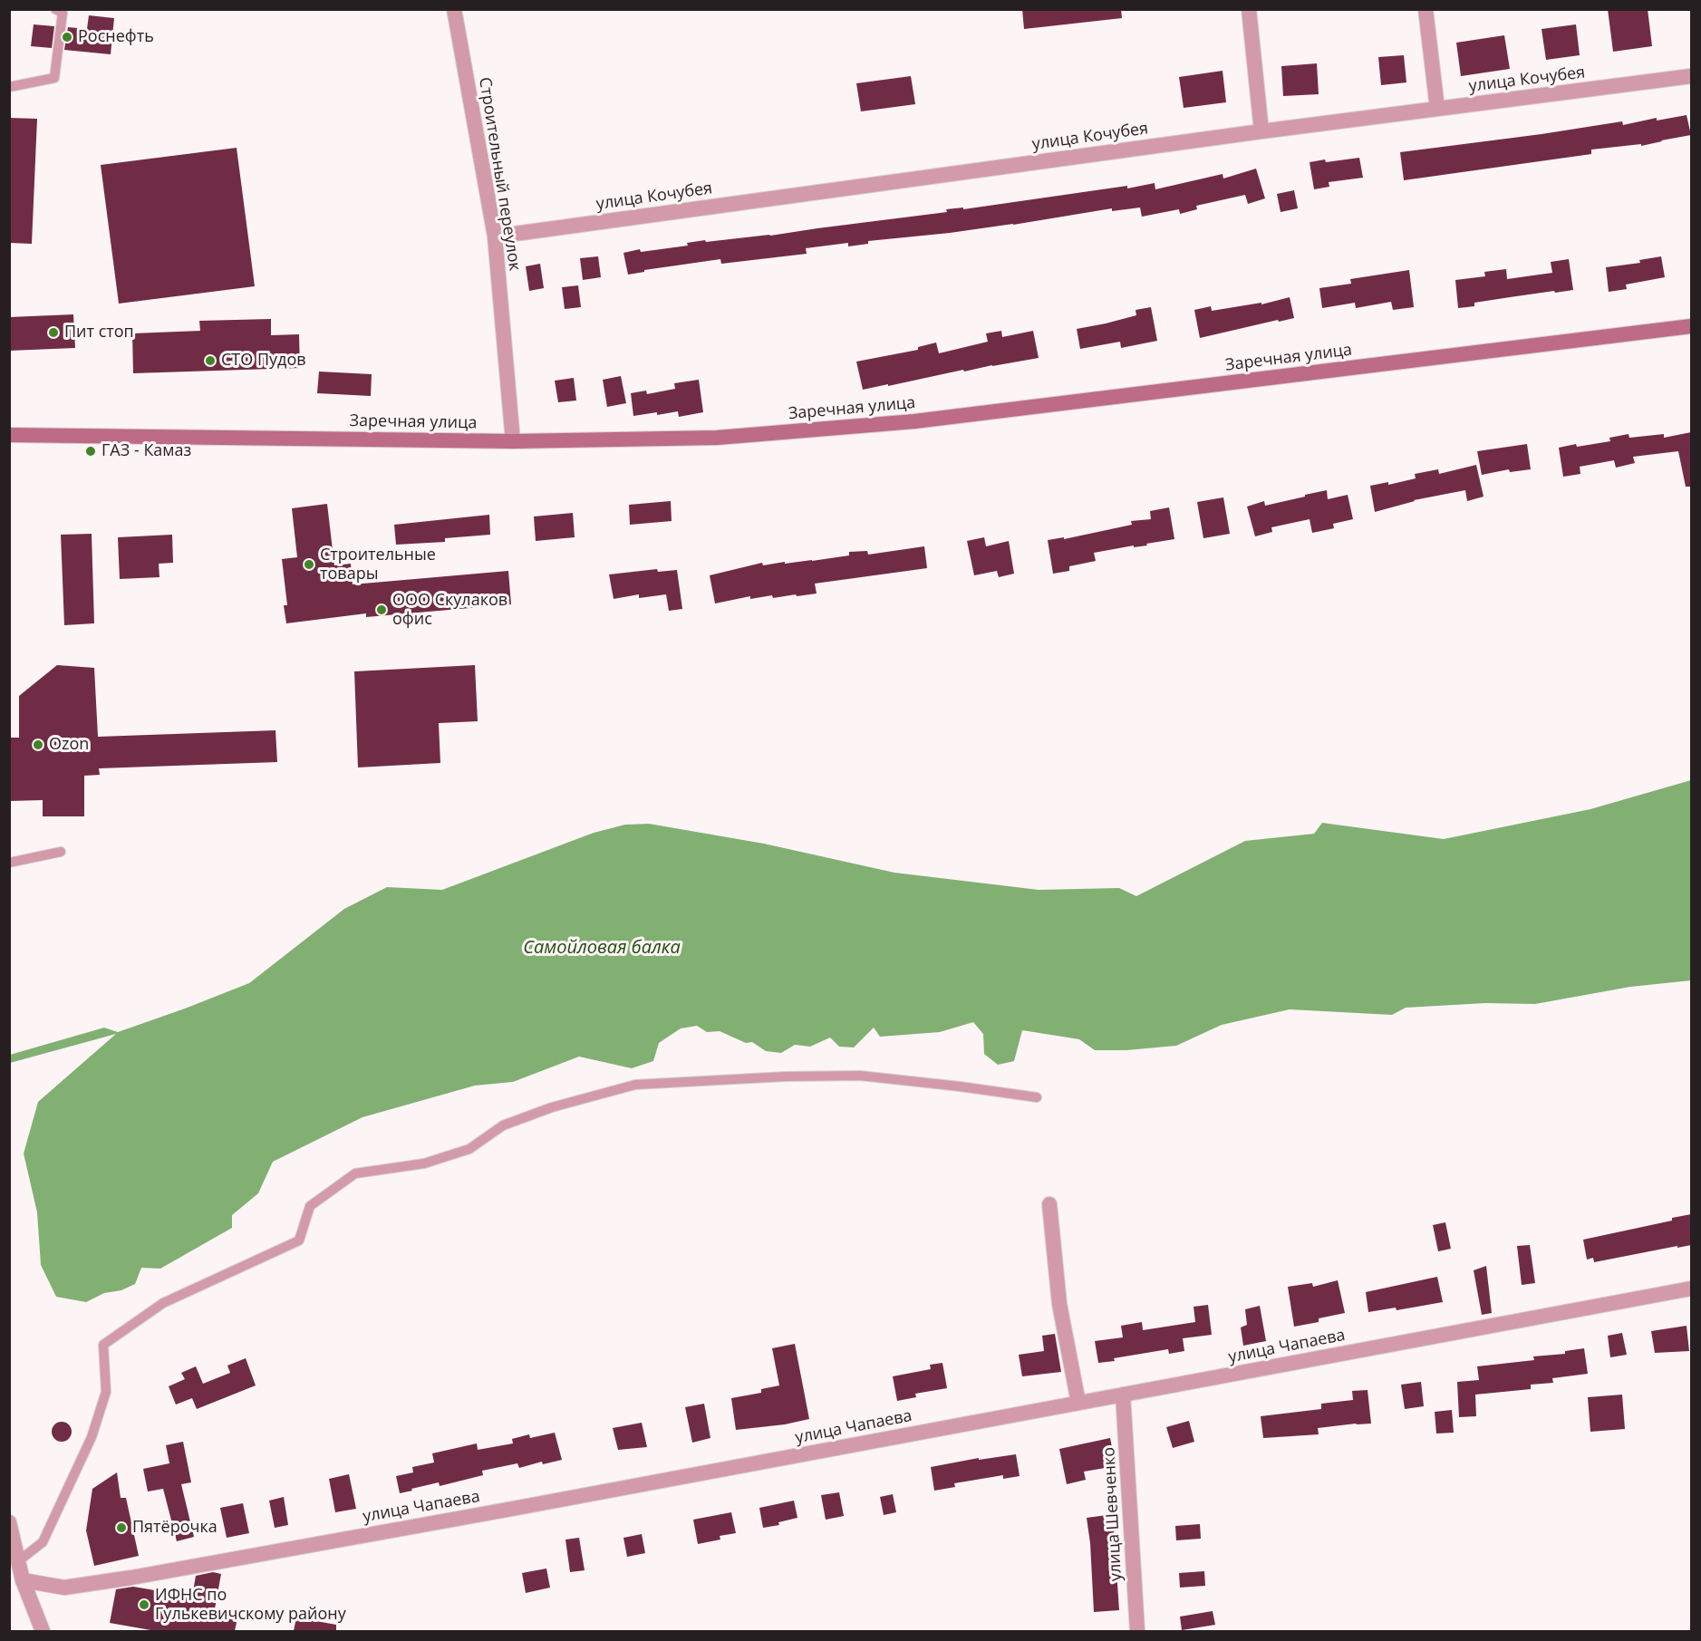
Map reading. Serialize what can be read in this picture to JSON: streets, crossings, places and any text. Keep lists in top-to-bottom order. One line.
{"streets":{"main road":["Заречная улица"],"street":["улица Кочубея","Строительный переулок","улица Чапаева","улица Шевченко"]},"crossings":[["улица Кочубея","Строительный переулок"],["Строительный переулок","Заречная улица"],["улица Чапаева","улица Шевченко"]],"water":["Самойловая балка"],"places":["Роснефть","Пит стоп","СТО Пудов","ГАЗ - Камаз","Строительные товары","ООО Скулаков офис","Ozon","Пятёрочка","ИФНС по Гулькевичскому району"]}
